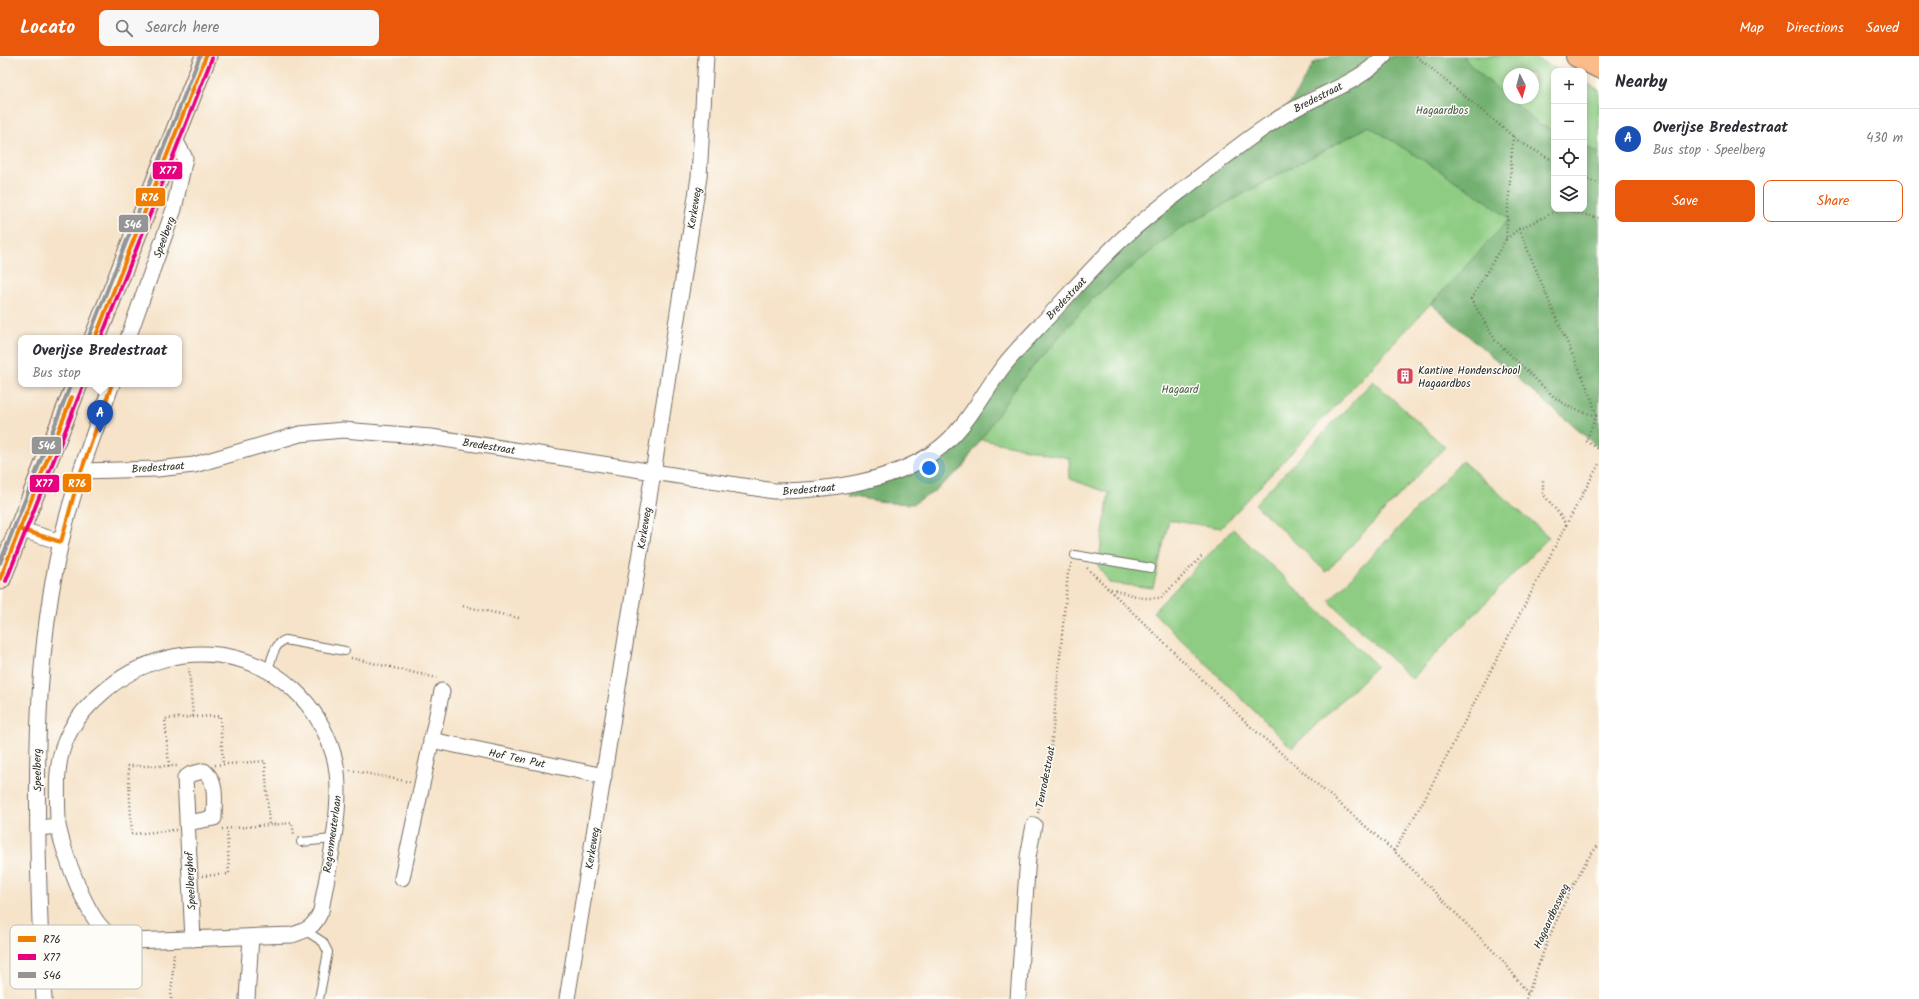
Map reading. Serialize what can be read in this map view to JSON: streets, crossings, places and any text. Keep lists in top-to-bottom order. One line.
{"streets":{"street":["Bredestraat","Kerkeweg","Speelberg","Hof Ten Put","Regenmeuterlaan","Speelberghof"],"path":["Tenrodestraat","Hagaardbosweg"]},"crossings":[["Bredestraat","Kerkeweg"],["Bredestraat","Speelberg"],["Kerkeweg","Hof Ten Put"],["Regenmeuterlaan","Speelberghof"]],"parks":["Hagaardbos","Hagaard"],"places":{"building":["Kantine Hondenschool Hagaardbos"]},"lines":["transit line R76","transit line 546","transit line X77"],"legend":["R76","X77","546"],"north":"bottom","page":{"header":"Locato","search":"Search here","nav":["Map","Directions","Saved"],"heading":"Nearby","map_buttons":["+","−"],"list":[{"mark":"A","name":"Overijse Bredestraat","note":"Bus stop · Speelberg","value":"430 m"}],"buttons":["Save","Share"],"popup":["Overijse Bredestraat","Bus stop"],"pins":"A"}}
